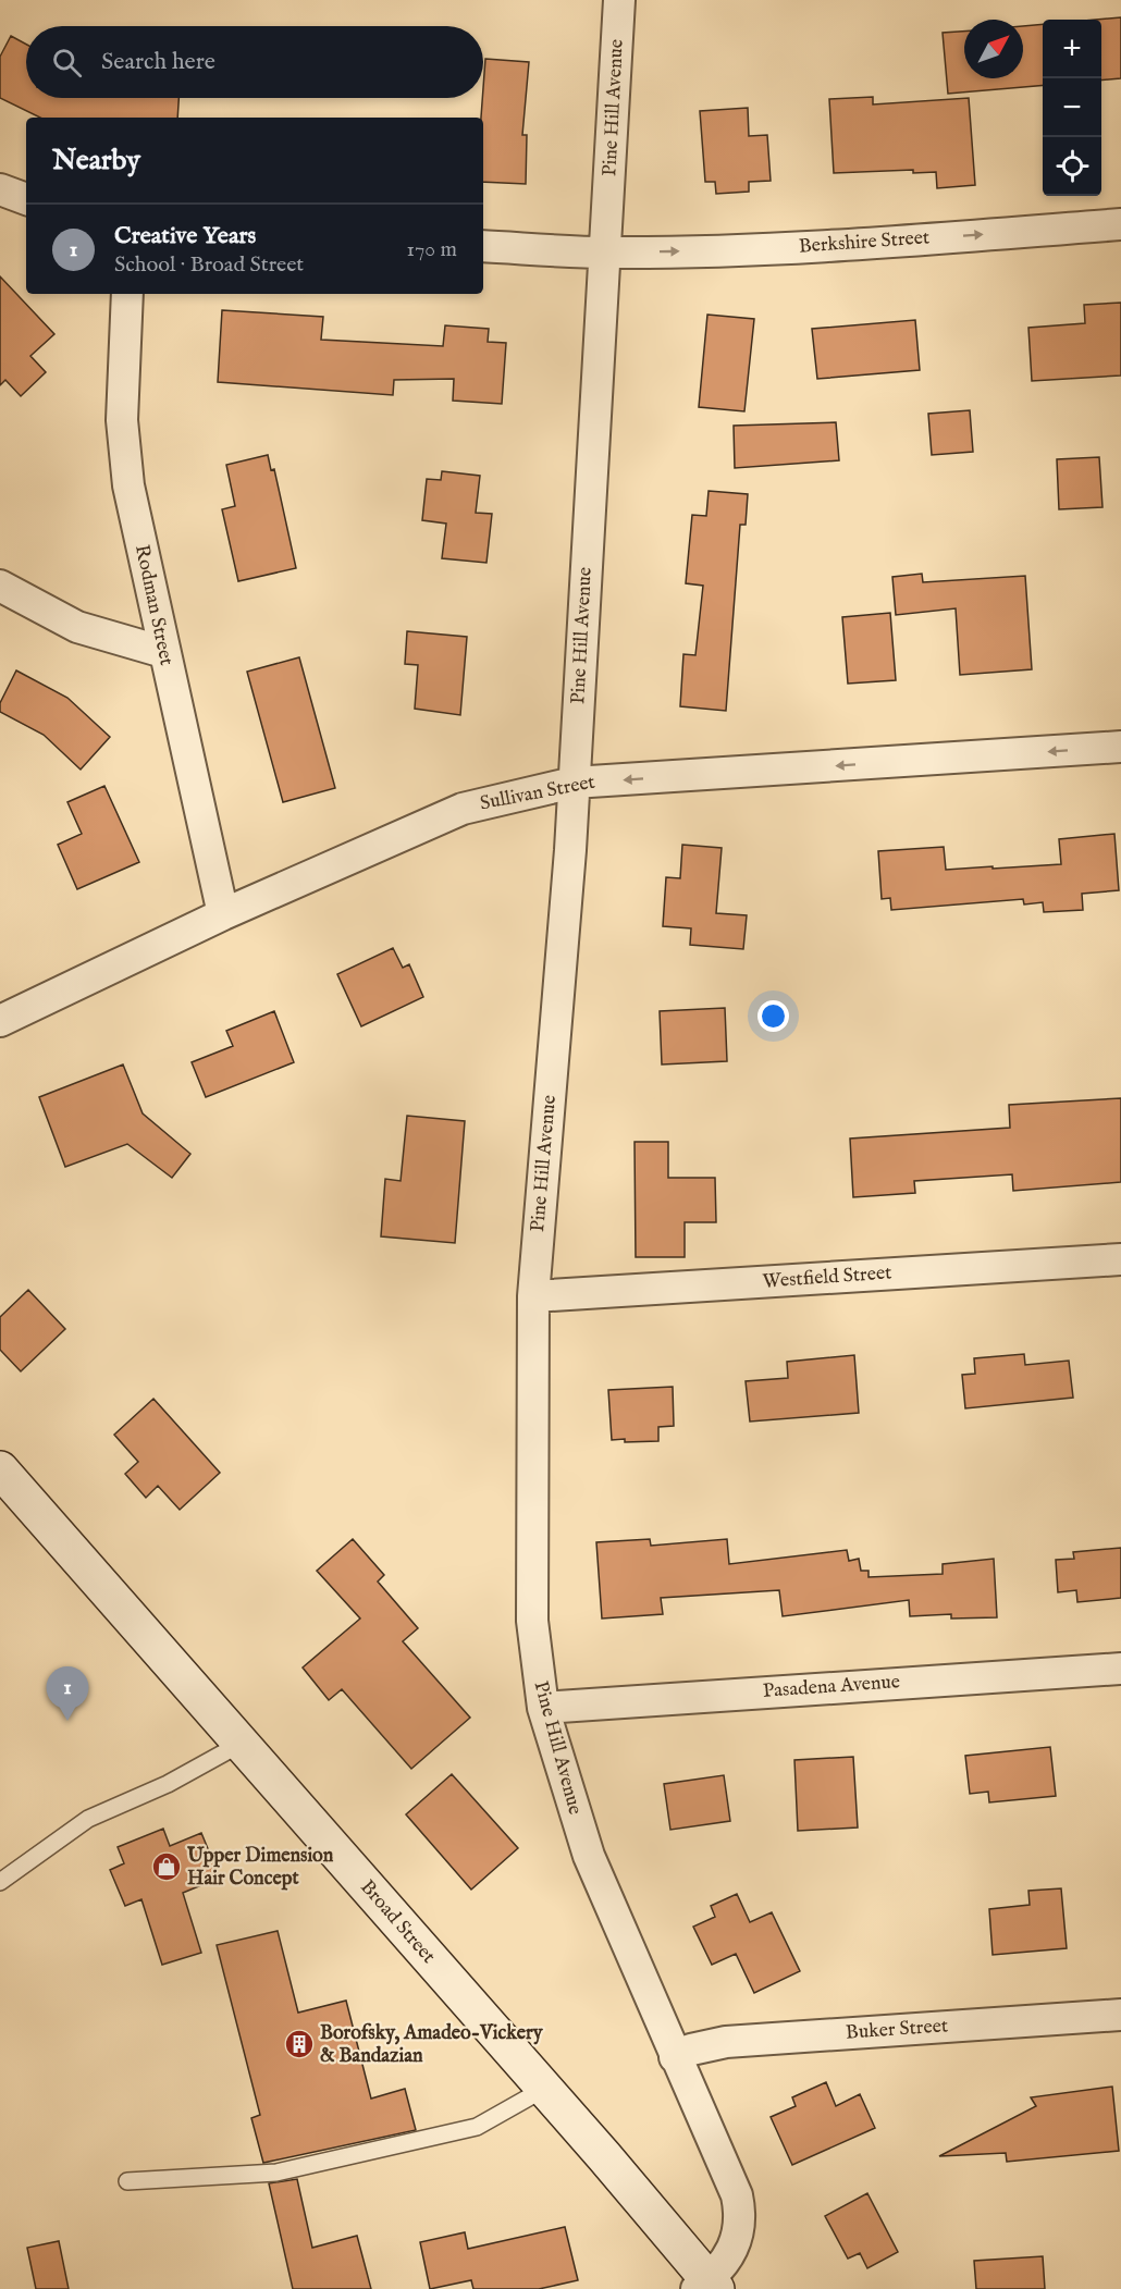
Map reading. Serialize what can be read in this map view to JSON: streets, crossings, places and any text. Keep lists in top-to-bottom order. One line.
{"streets":{"main road":["Broad Street"],"street":["Pine Hill Avenue","Berkshire Street","Rodman Street","Sullivan Street","Westfield Street","Pasadena Avenue","Buker Street"]},"crossings":[["Pine Hill Avenue","Berkshire Street"],["Pine Hill Avenue","Sullivan Street"],["Pine Hill Avenue","Westfield Street"],["Pine Hill Avenue","Pasadena Avenue"],["Pine Hill Avenue","Broad Street"],["Pine Hill Avenue","Buker Street"],["Rodman Street","Sullivan Street"]],"one_way":["Berkshire Street","Sullivan Street"],"places":{"shop":["Upper Dimension Hair Concept"],"building":["Borofsky, Amadeo-Vickery & Bandazian"]},"north":"top right","page":{"map_buttons":["+","−"],"search":"Search here","heading":"Nearby","list":[{"mark":"1","name":"Creative Years","note":"School · Broad Street","value":"170 m"}],"pins":"1"}}
